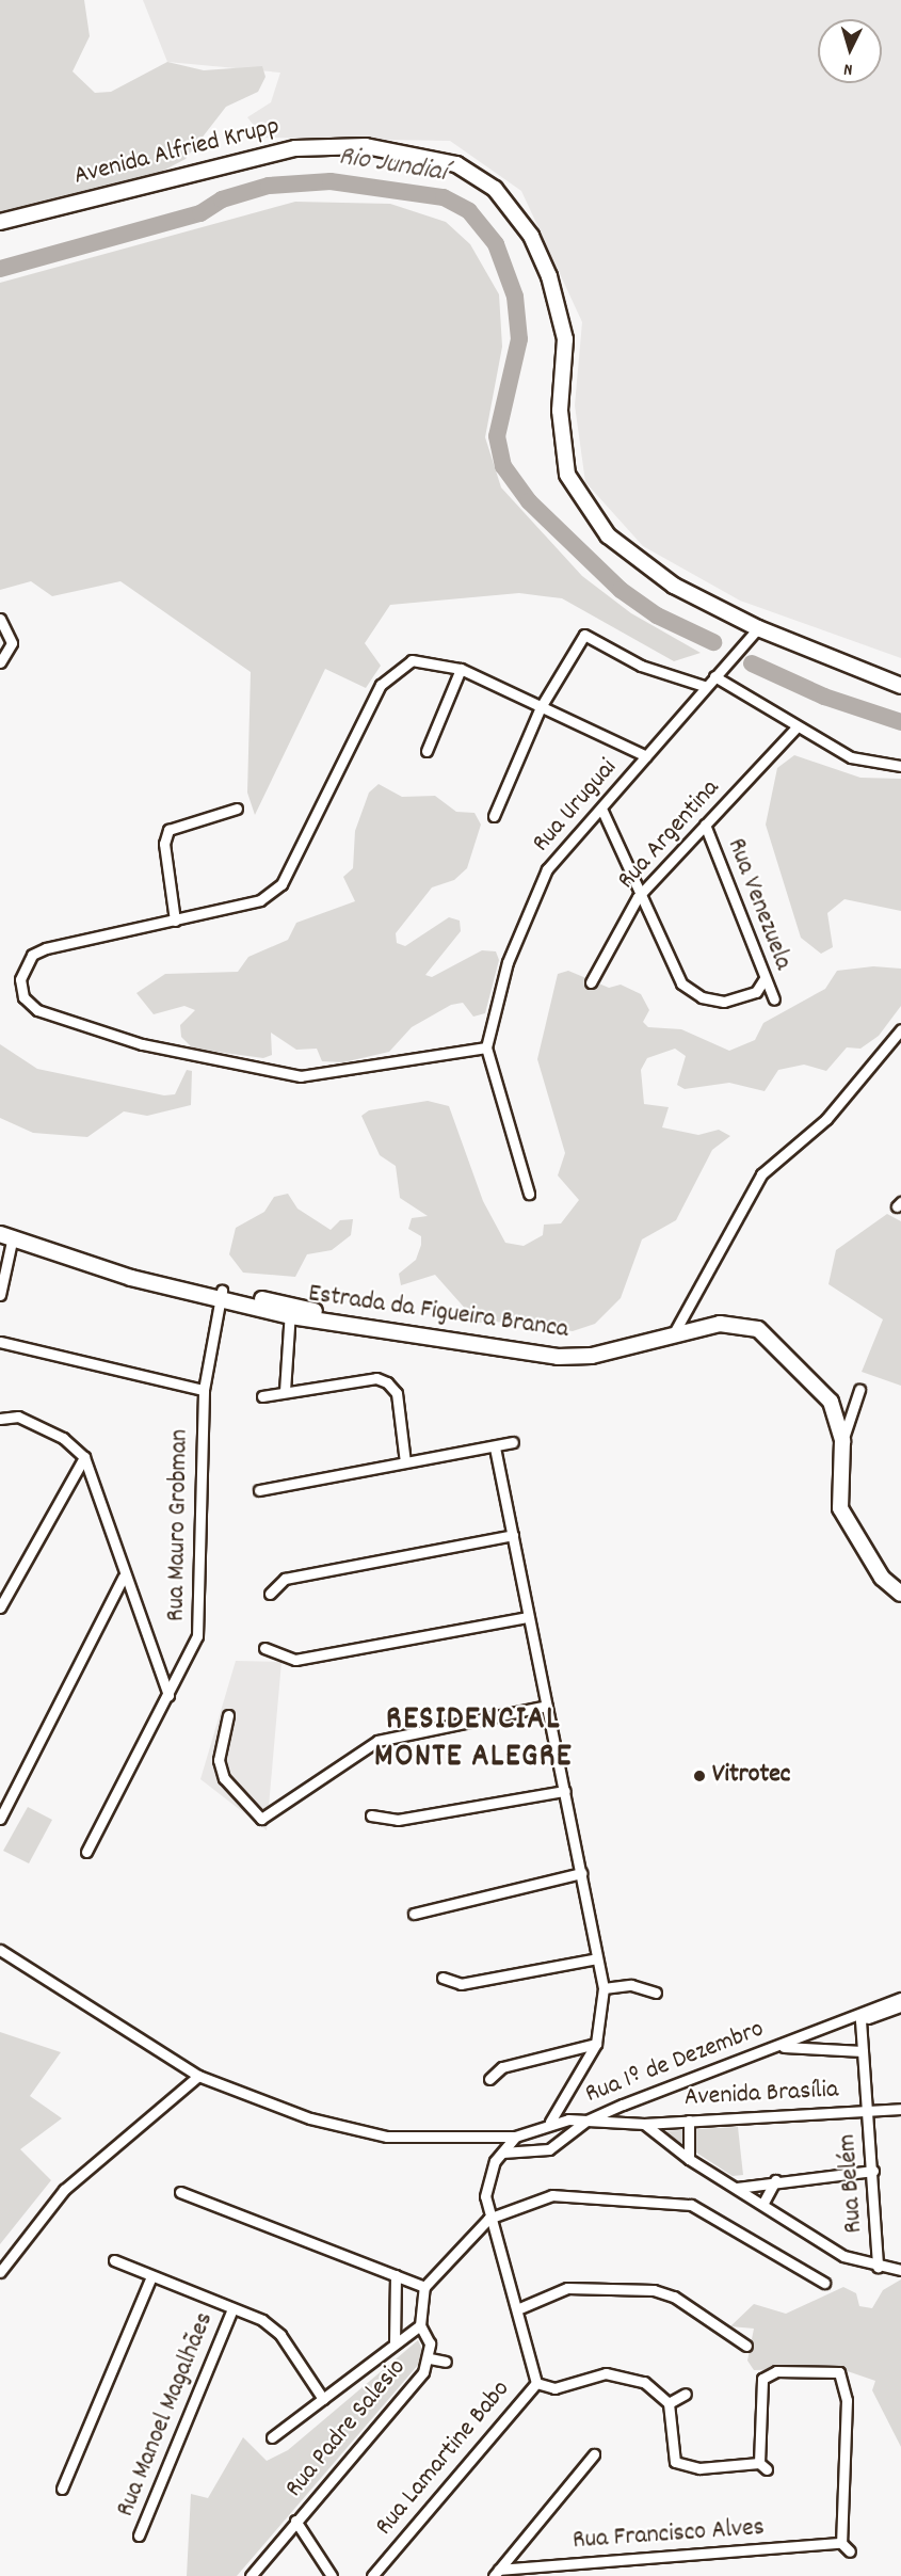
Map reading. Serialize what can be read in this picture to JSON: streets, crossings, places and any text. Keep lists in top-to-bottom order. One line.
{"streets":{"main road":["Avenida Alfried Krupp","Estrada da Figueira Branca"],"street":["Rua Uruguai","Rua Argentina","Rua Venezuela","Rua Mauro Grobman","Rua 1º de Dezembro","Avenida Brasília","Rua Belém","Rua Manoel Magalhães","Rua Padre Salesio","Rua Lamartine Babo","Rua Francisco Alves"]},"crossings":[["Avenida Alfried Krupp","Rua Uruguai"],["Rua Argentina","Rua Venezuela"],["Estrada da Figueira Branca","Rua Mauro Grobman"],["Rua 1º de Dezembro","Avenida Brasília"],["Rua 1º de Dezembro","Rua Belém"],["Rua 1º de Dezembro","Rua Lamartine Babo"],["Avenida Brasília","Rua Belém"]],"districts":["RESIDENCIAL MONTE ALEGRE"],"water":["Rio Jundiaí"],"places":["Vitrotec"],"north":"bottom"}
